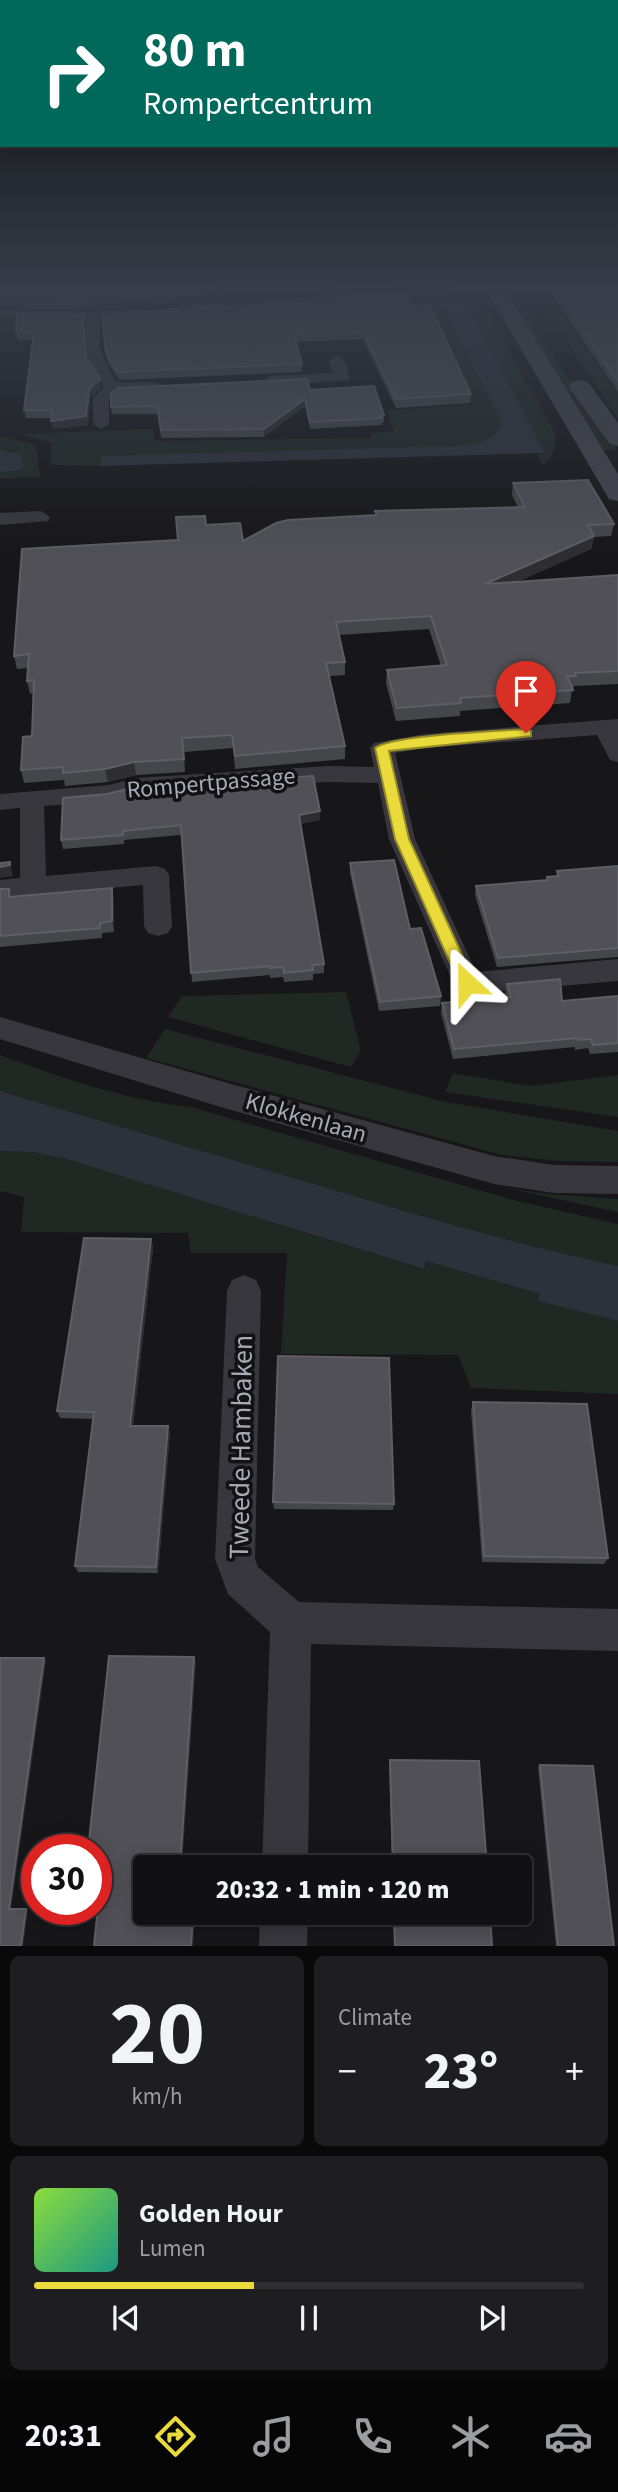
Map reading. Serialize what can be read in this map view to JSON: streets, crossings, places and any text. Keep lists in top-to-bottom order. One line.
{"streets":{"street":["Rompertpassage","Klokkenlaan","Tweede Hambaken"]},"page":{"turn":["80 m","Rompertcentrum"],"limit":"30","trip":"20:32 · 1 min · 120 m","tile":[["20","km/h"],"Climate"],"heat":["−","23°","+"],"song":["Golden Hour","Lumen"],"tabs":"20:31"}}
